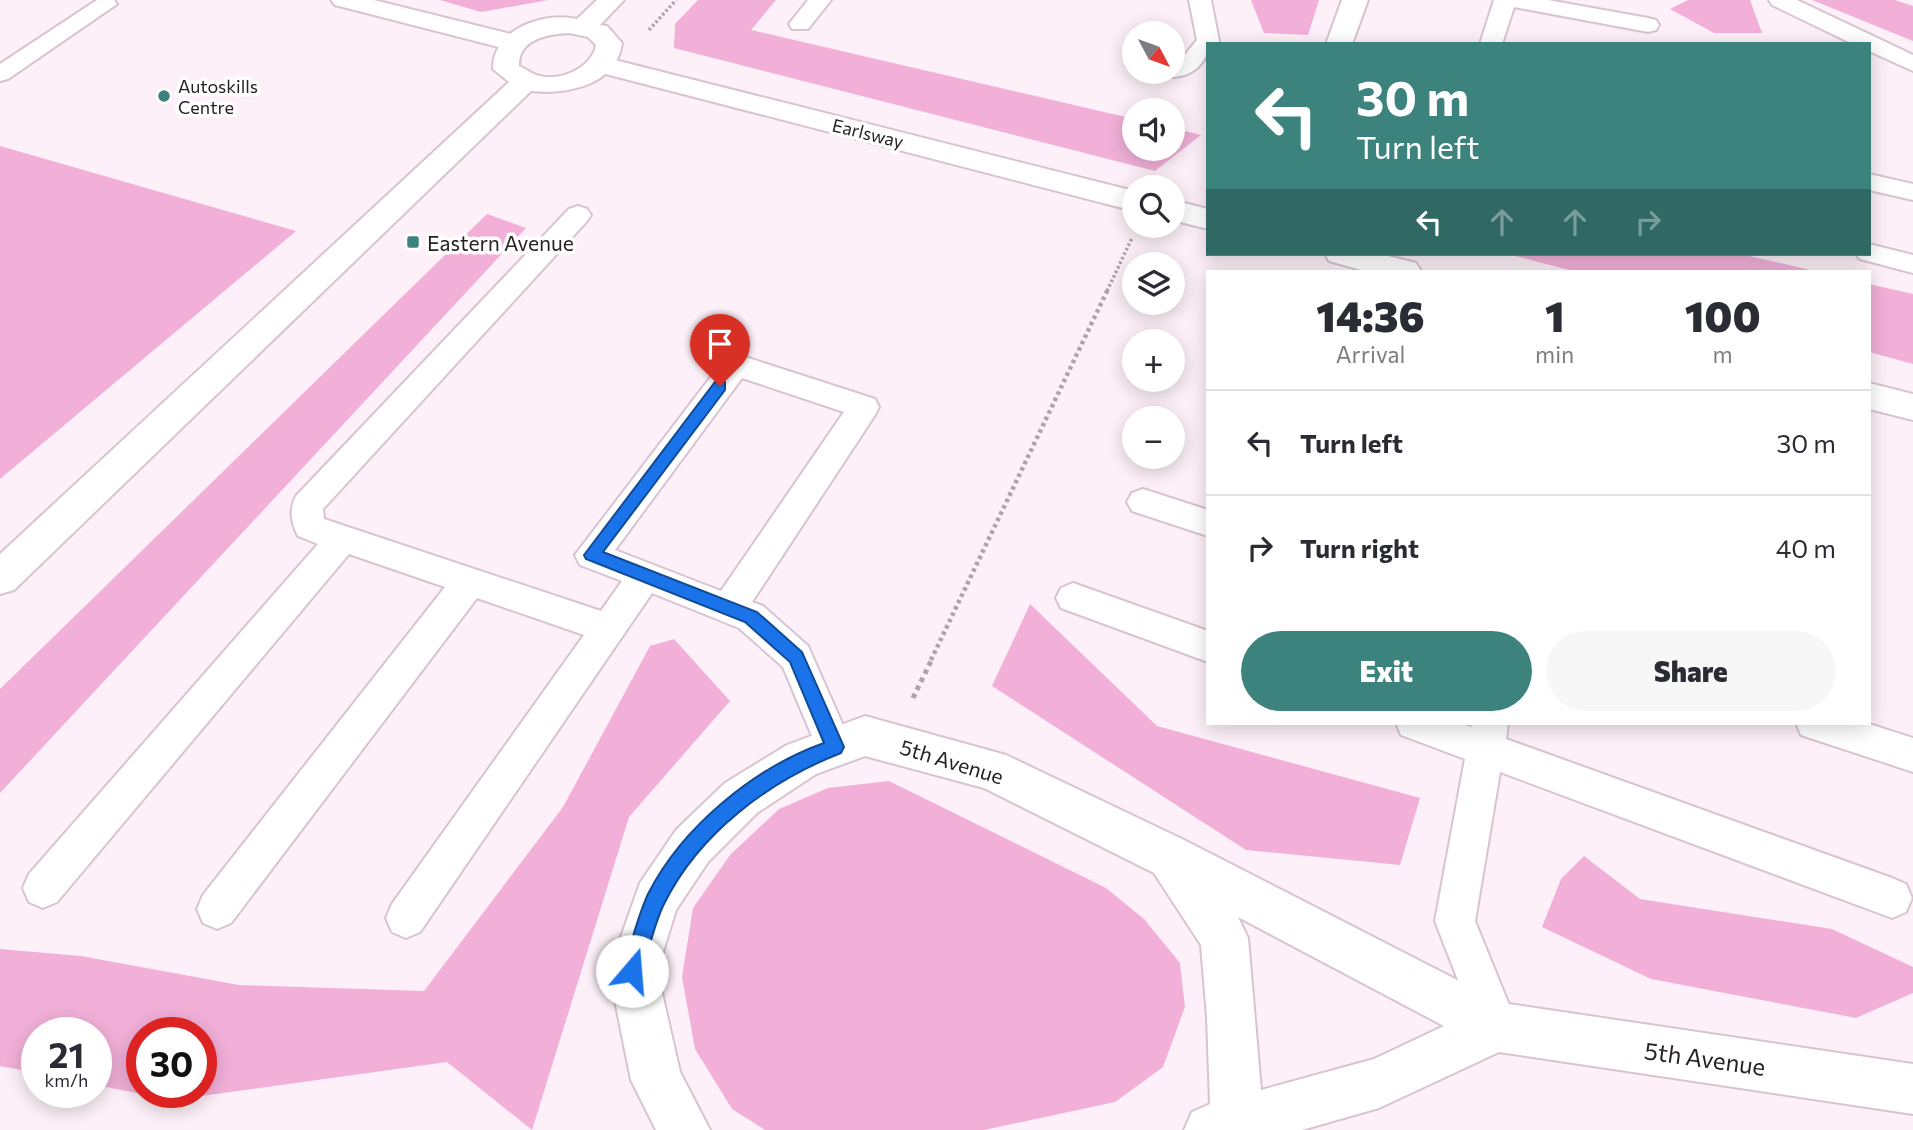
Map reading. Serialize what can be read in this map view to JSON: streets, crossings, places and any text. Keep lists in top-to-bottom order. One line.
{"streets":{"street":["Earlsway","5th Avenue"]},"places":{"other":["Autoskills Centre"],"transit":["Eastern Avenue"]},"north":"bottom right","page":{"map_buttons":["+","−"],"turn":["30 m","Turn left"],"eta":["14:36","Arrival","1","min","100","m"],"list":[{"name":"Turn left","value":"30 m"},{"name":"Turn right","value":"40 m"}],"buttons":["Exit","Share"],"speed":"21 km/h","limit":"30"}}
